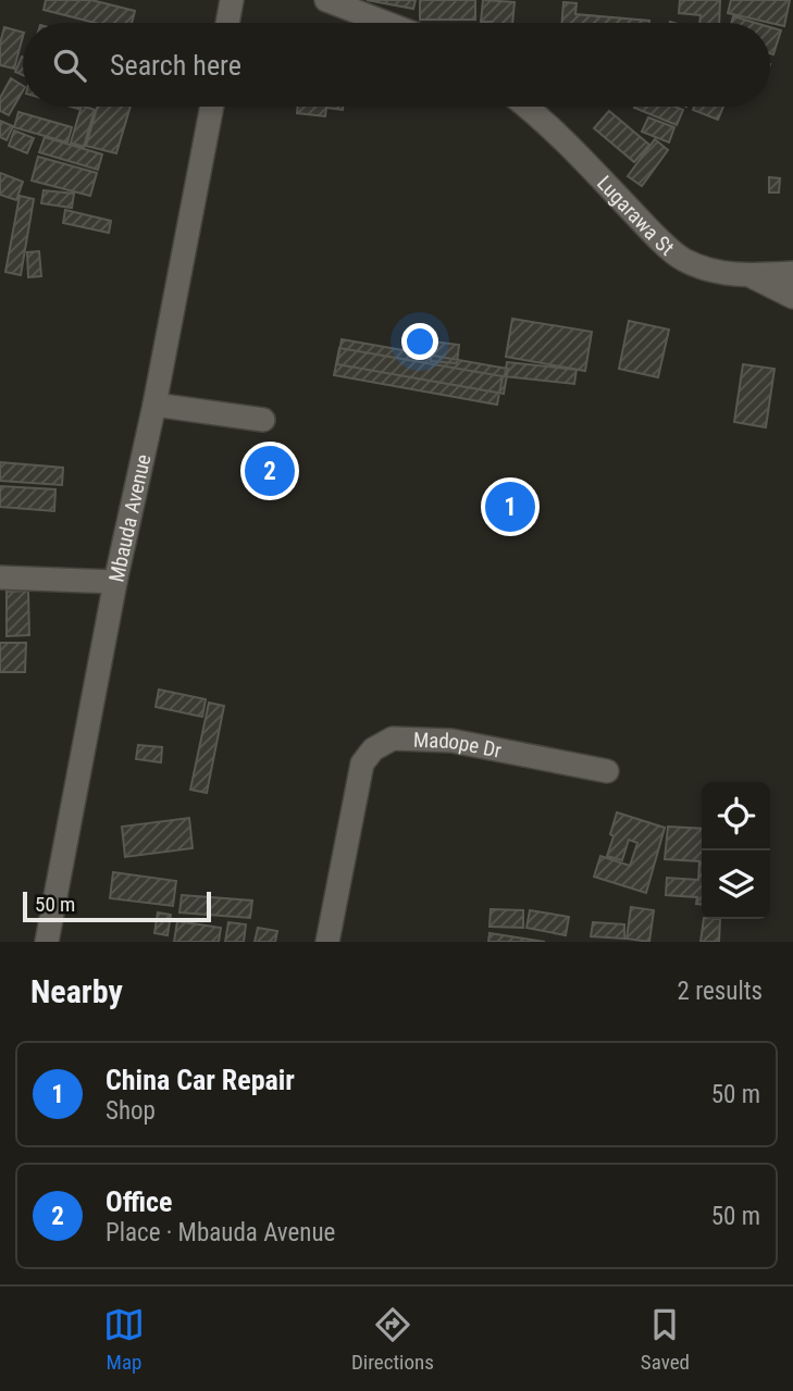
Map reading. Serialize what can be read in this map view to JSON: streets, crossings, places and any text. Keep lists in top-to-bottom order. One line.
{"streets":{"street":["Lugarawa St","Mbauda Avenue","Madope Dr"]},"scale_bar":"50 m","page":{"search":"Search here","pins":["2","1"],"scale":"50 m","heading":["Nearby","2 results"],"list":[{"mark":"1","name":"China Car Repair","note":"Shop","value":"50 m"},{"mark":"2","name":"Office","note":"Place · Mbauda Avenue","value":"50 m"}],"nav":["Map","Directions","Saved"]}}
